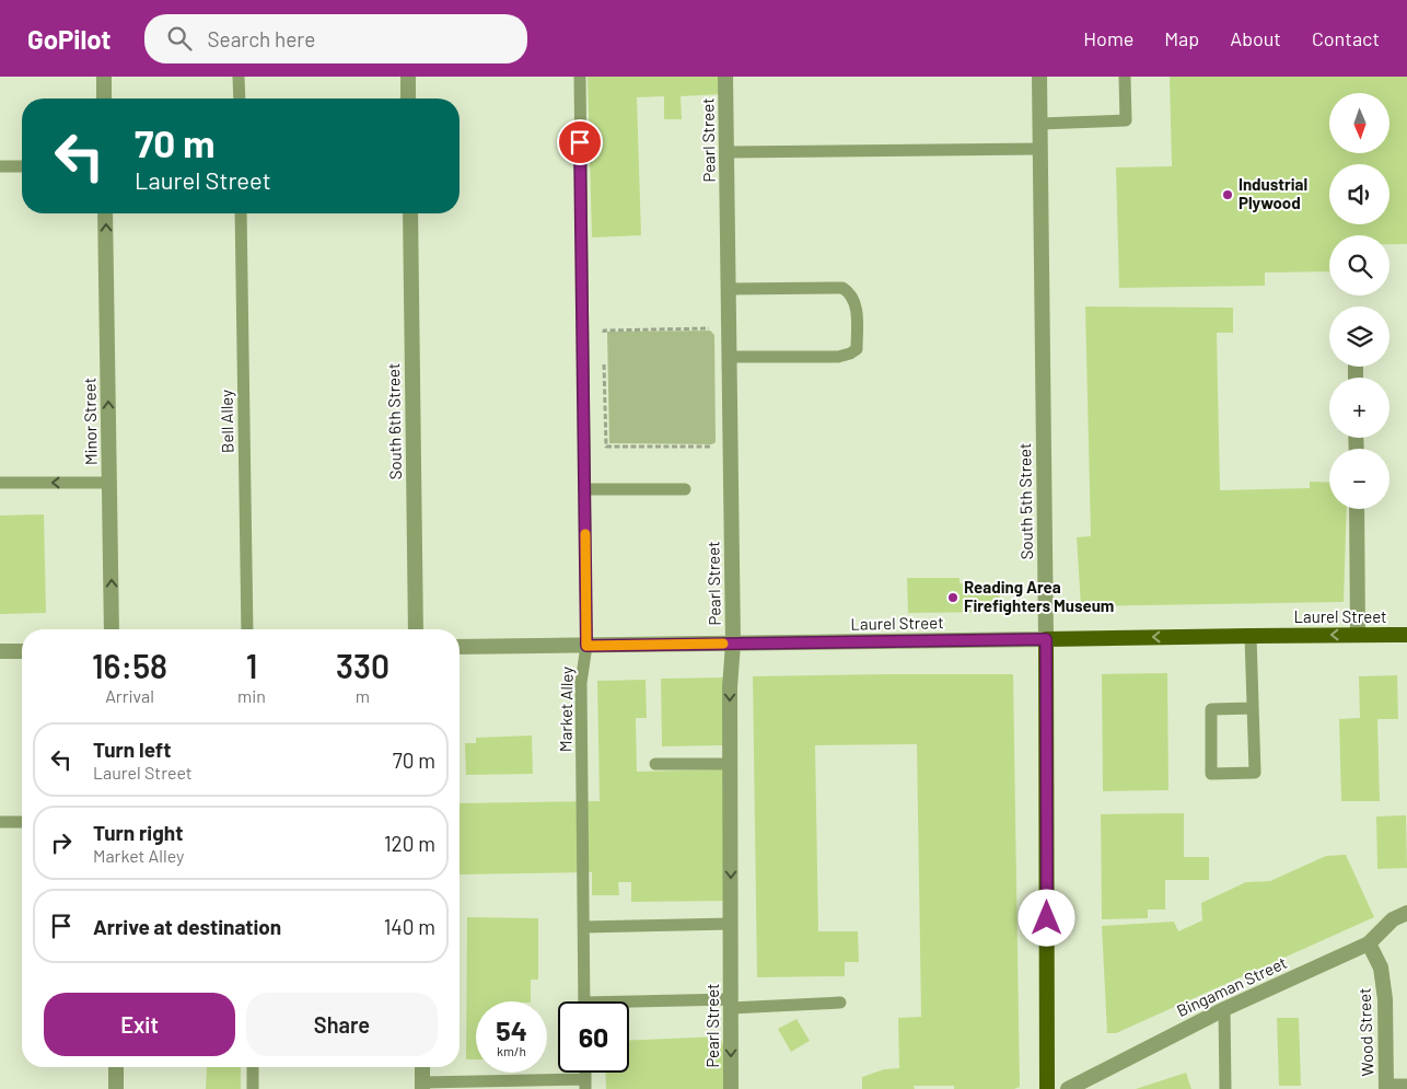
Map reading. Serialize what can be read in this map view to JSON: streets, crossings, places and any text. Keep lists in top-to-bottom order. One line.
{"streets":{"main road":["South 5th Street","Laurel Street"],"street":["Pearl Street","Minor Street","South 6th Street","Bingaman Street","Wood Street"],"lane":["Bell Alley","Market Alley"]},"crossings":[["Pearl Street","Laurel Street"],["South 5th Street","Laurel Street"],["Laurel Street","Market Alley"],["Bingaman Street","Wood Street"]],"one_way":["Pearl Street","Minor Street"],"places":["Industrial Plywood","Reading Area Firefighters Museum"],"north":"bottom","page":{"header":"GoPilot","search":"Search here","nav":["Home","Map","About","Contact"],"map_buttons":["+","−"],"turn":["70 m","Laurel Street"],"eta":["16:58","Arrival","1","min","330","m"],"list":[{"name":"Turn left","note":"Laurel Street","value":"70 m"},{"name":"Turn right","note":"Market Alley","value":"120 m"},{"name":"Arrive at destination","value":"140 m"}],"buttons":["Exit","Share"],"speed":"54 km/h","limit":"60"}}
